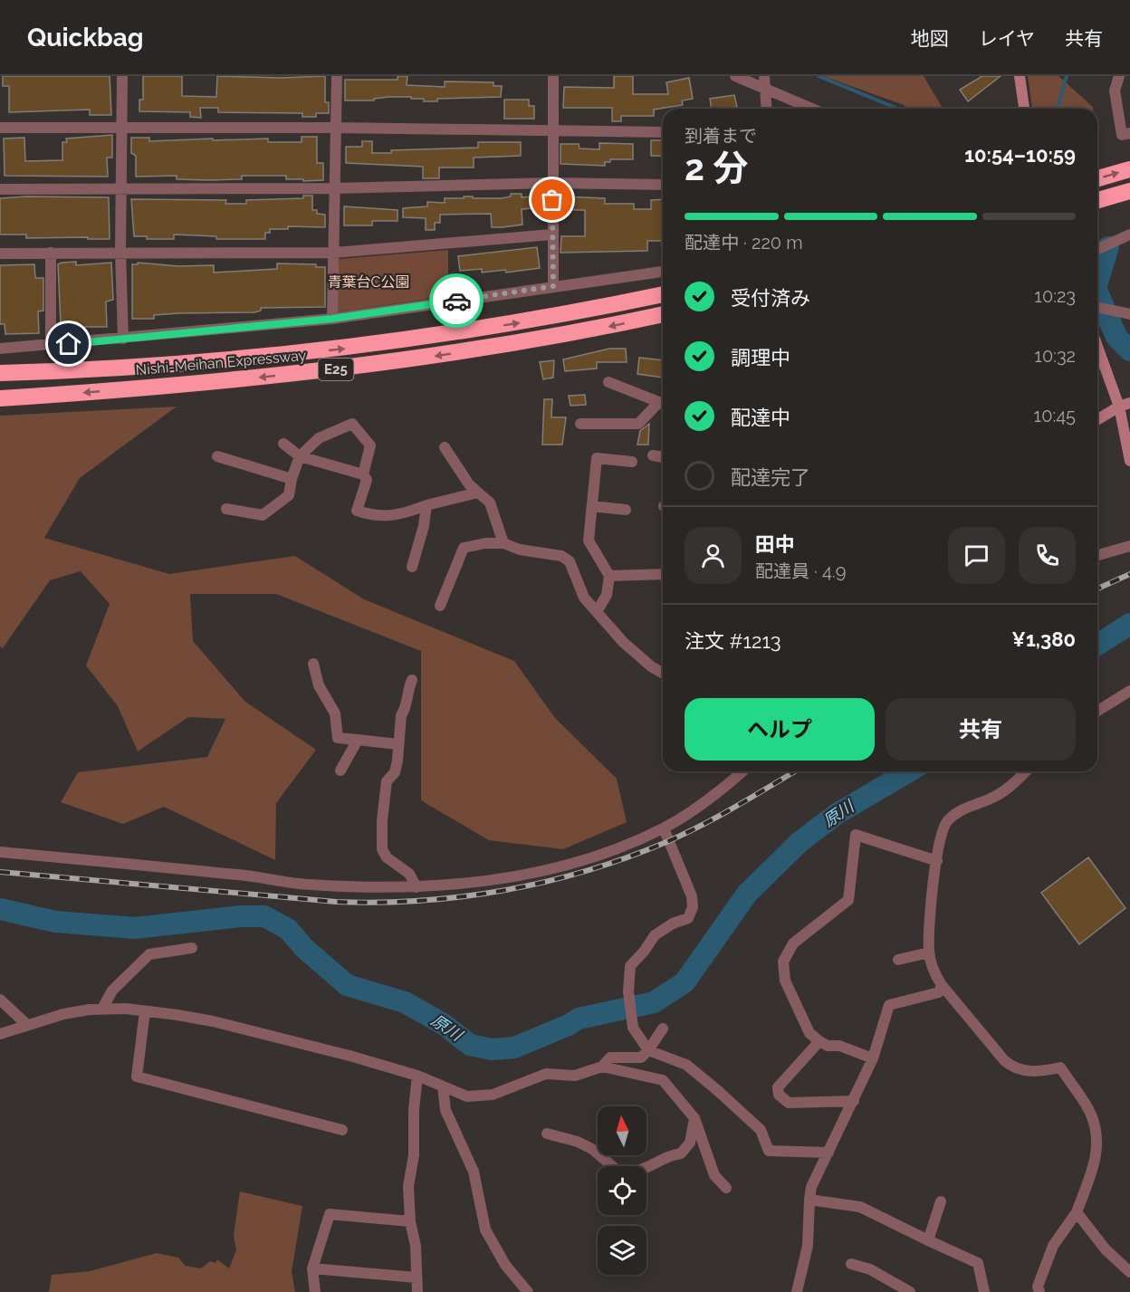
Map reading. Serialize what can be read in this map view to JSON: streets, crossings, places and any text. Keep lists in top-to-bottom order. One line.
{"streets":{"highway":["Nishi-Meihan Expressway","E25"]},"water":["原川"],"parks":["青葉台C公園"],"north":"top","page":{"header":"Quickbag","nav":["地図","レイヤ","共有"],"heading":["2 分","到着まで","10:54–10:59"],"panel":["田中","配達員 · 4.9","注文 #1213","¥1,380"],"bar":"配達中 · 220 m","list":[["受付済み","10:23"],["調理中","10:32"],["配達中","10:45"],"配達完了"],"buttons":["ヘルプ","共有"]}}
